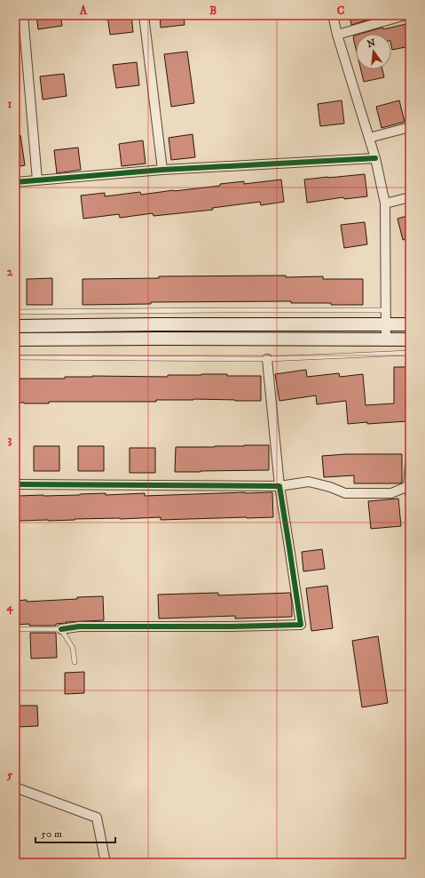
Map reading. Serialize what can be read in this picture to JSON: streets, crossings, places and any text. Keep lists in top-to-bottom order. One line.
{"scale_bar":"50 m","north":"top","grid":{"columns":["A","B","C"],"rows":["1","2","3","4","5"]}}
